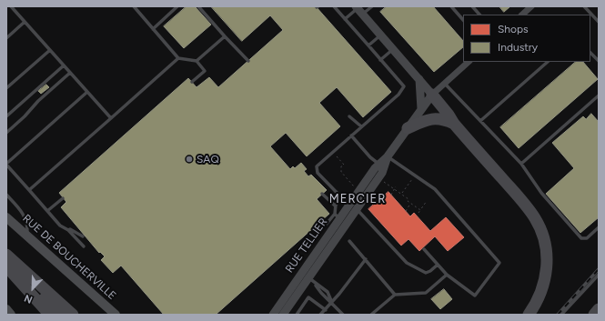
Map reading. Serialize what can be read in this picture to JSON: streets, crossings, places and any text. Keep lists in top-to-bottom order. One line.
{"streets":{"main road":["RUE DE BOUCHERVILLE"],"street":["RUE TELLIER"]},"districts":["MERCIER"],"places":["SAQ"],"legend":["Shops","Industry"],"north":"bottom left"}
